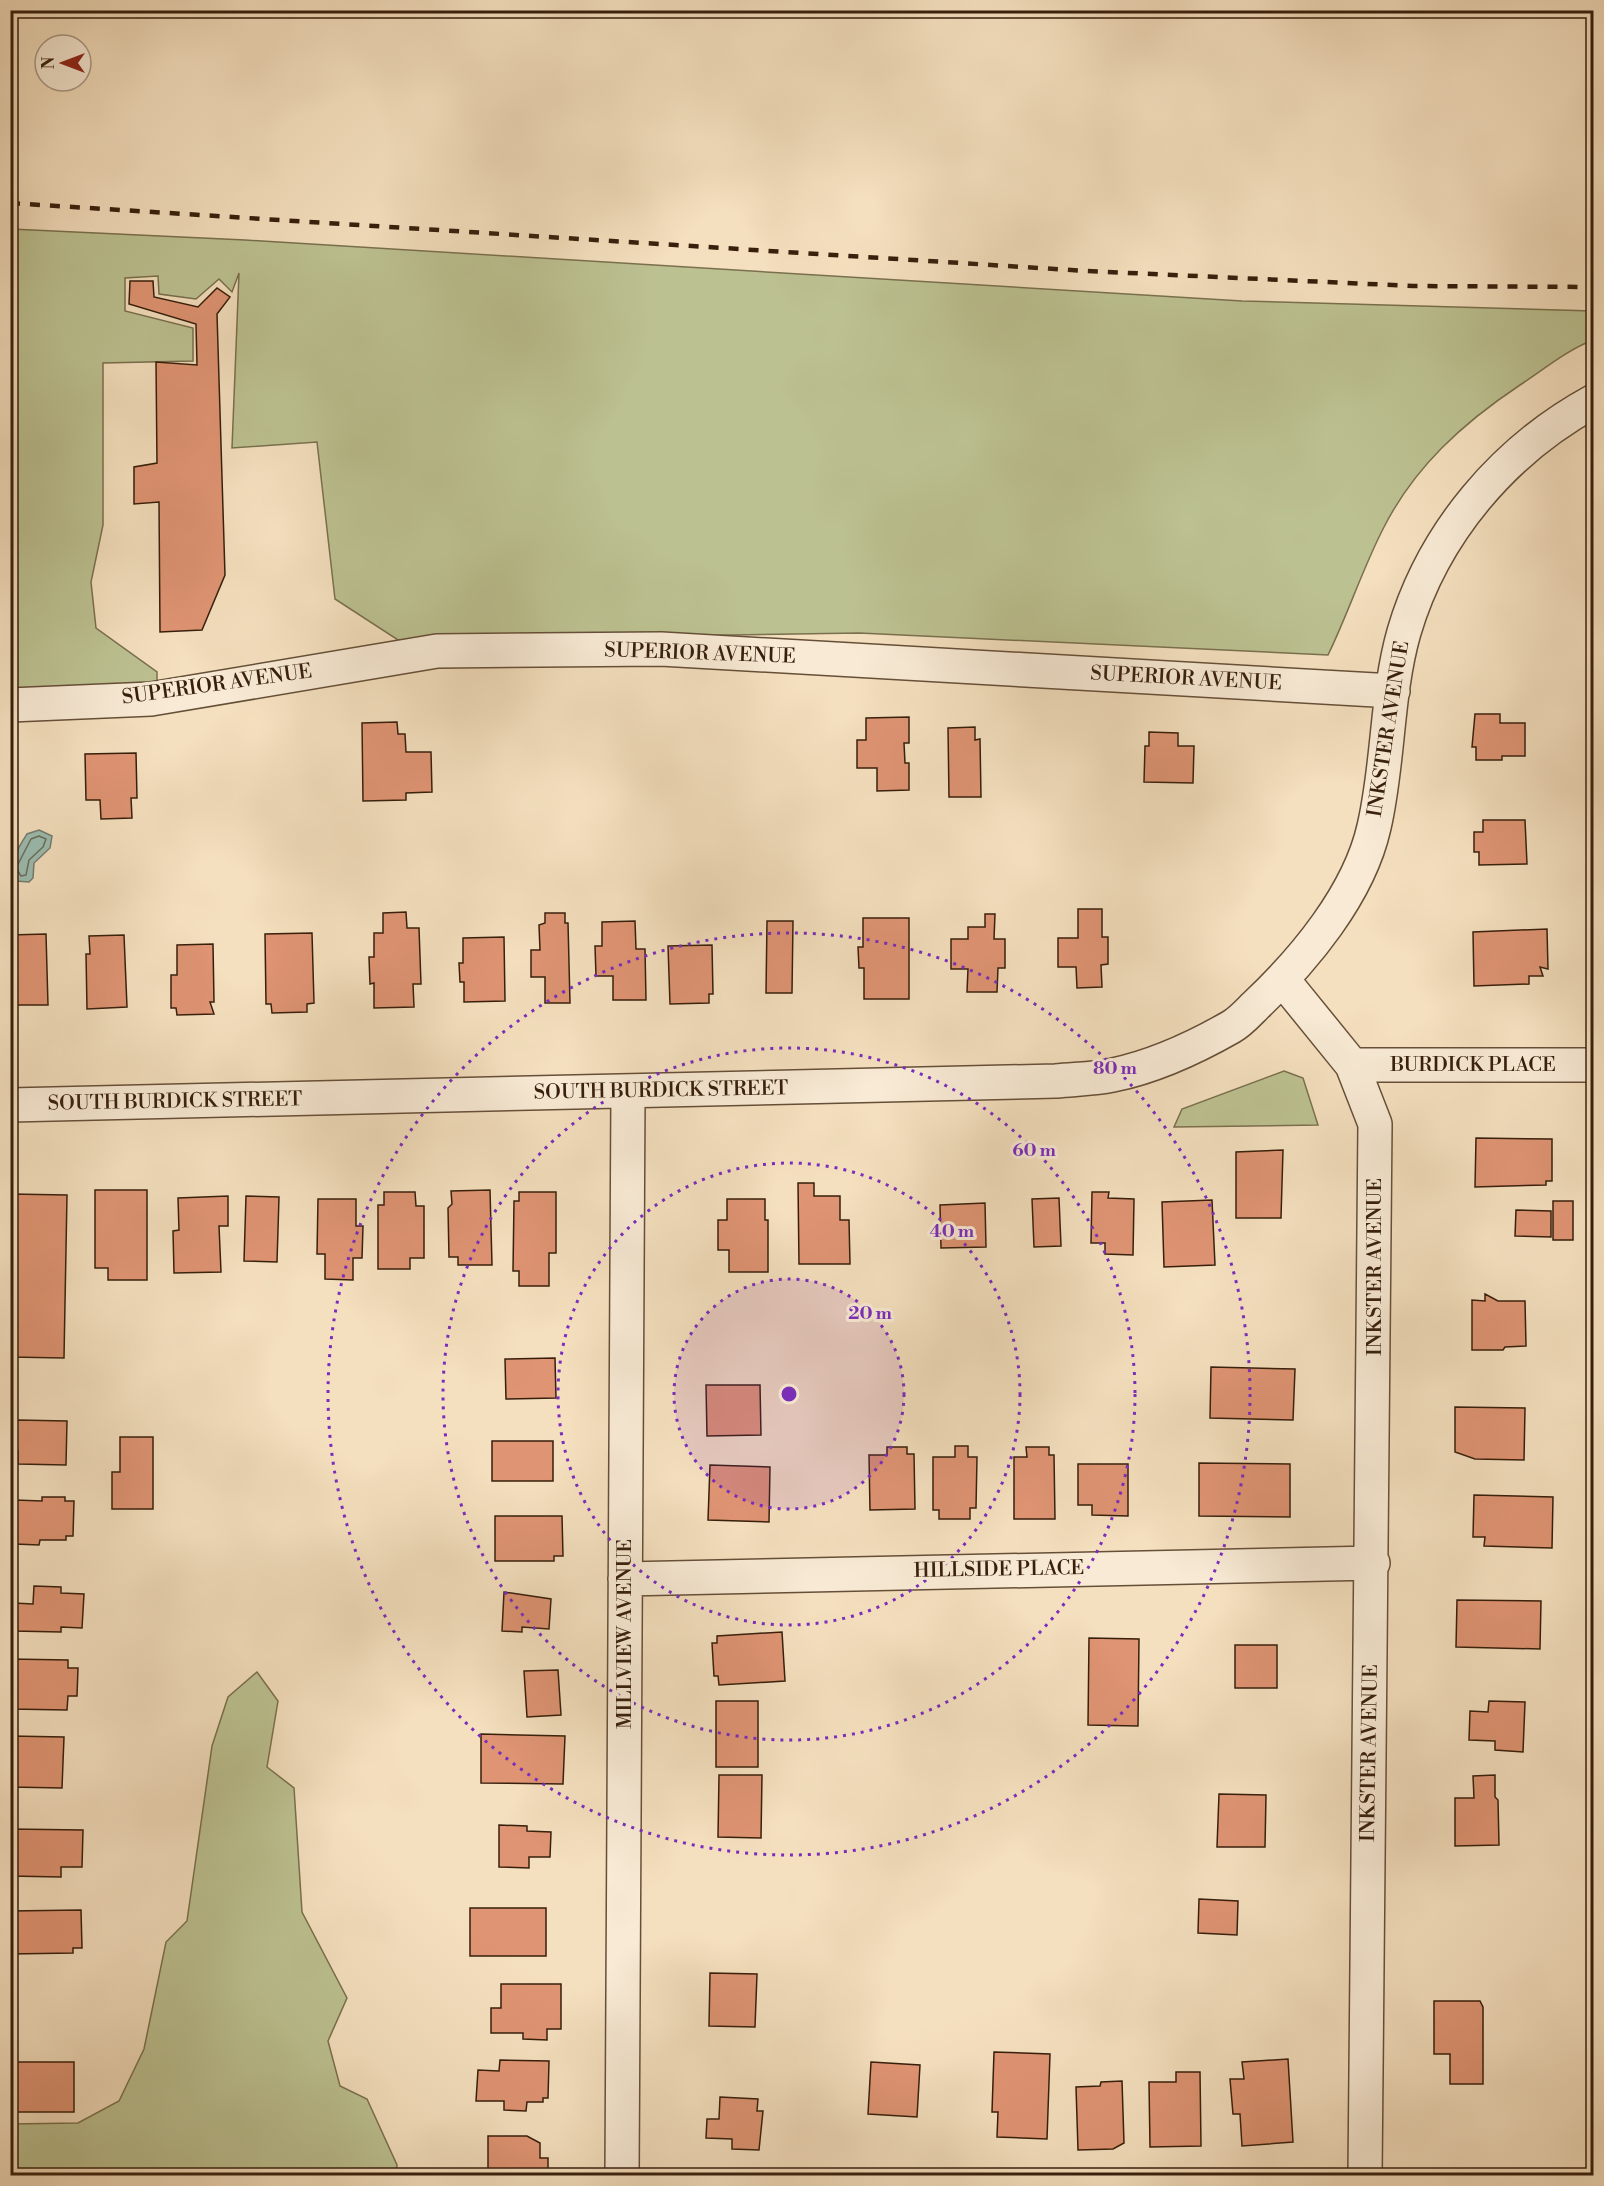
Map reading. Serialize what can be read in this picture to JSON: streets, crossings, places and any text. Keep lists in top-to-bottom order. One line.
{"streets":{"street":["SUPERIOR AVENUE","INKSTER AVENUE","BURDICK PLACE","SOUTH BURDICK STREET","HILLSIDE PLACE","MILLVIEW AVENUE"]},"crossings":[["SUPERIOR AVENUE","INKSTER AVENUE"],["INKSTER AVENUE","BURDICK PLACE"],["INKSTER AVENUE","SOUTH BURDICK STREET"],["INKSTER AVENUE","HILLSIDE PLACE"],["SOUTH BURDICK STREET","MILLVIEW AVENUE"],["HILLSIDE PLACE","MILLVIEW AVENUE"]],"north":"left","rings":["80 m","60 m","40 m","20 m"]}
